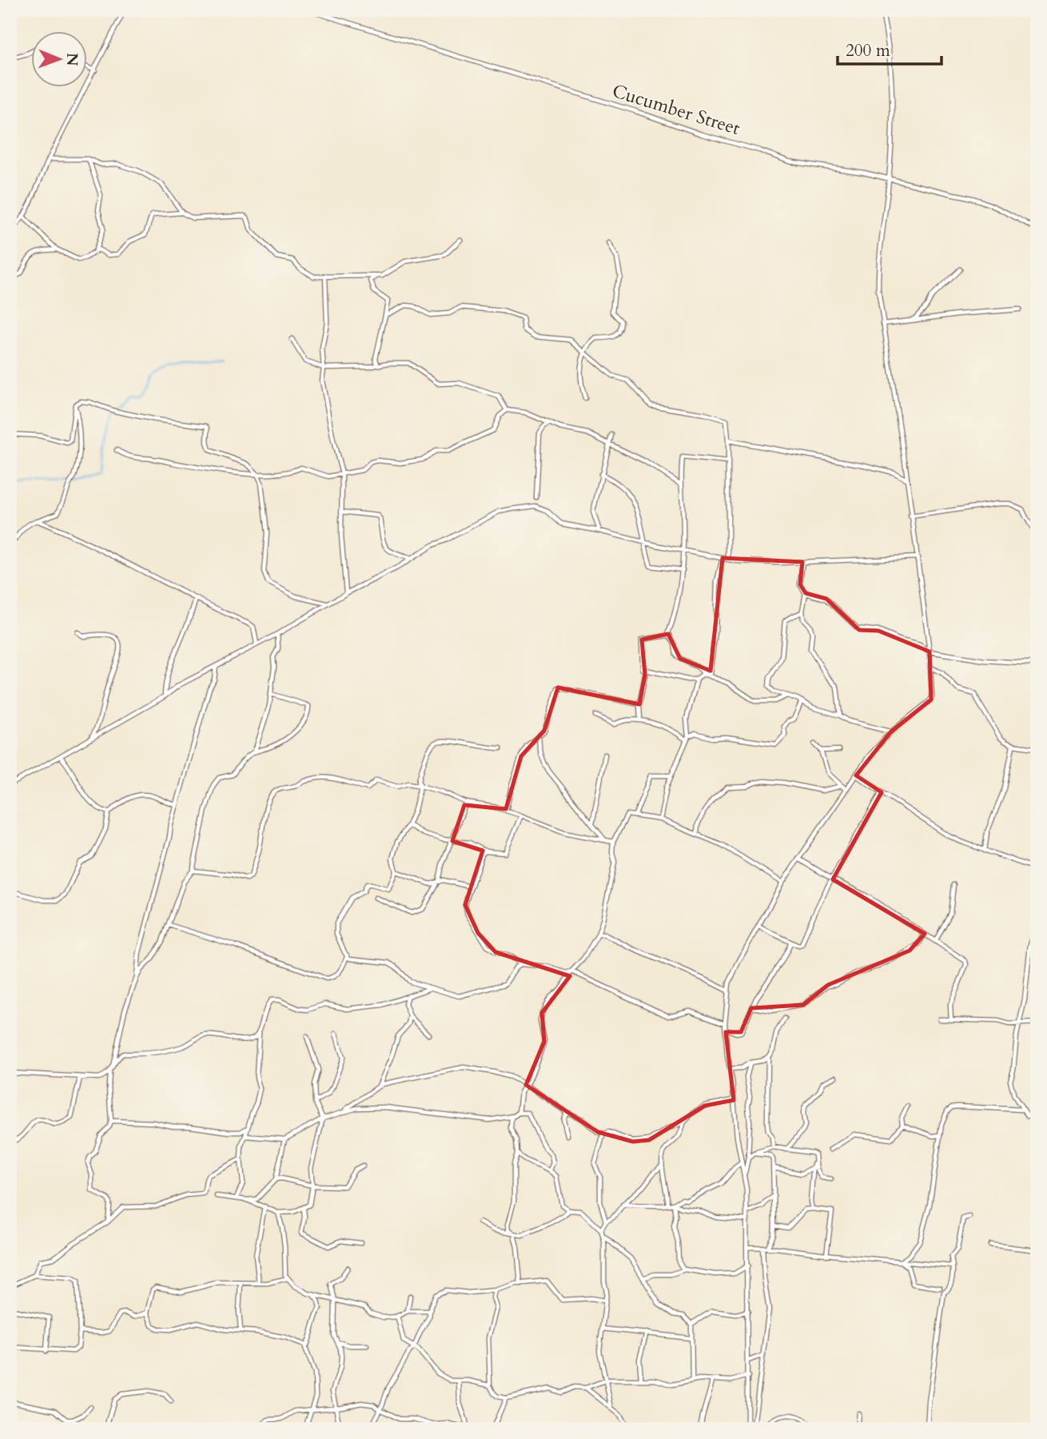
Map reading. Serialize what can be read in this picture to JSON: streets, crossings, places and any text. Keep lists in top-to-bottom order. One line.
{"streets":{"street":["Cucumber Street"]},"scale_bar":"200 m","north":"right"}
